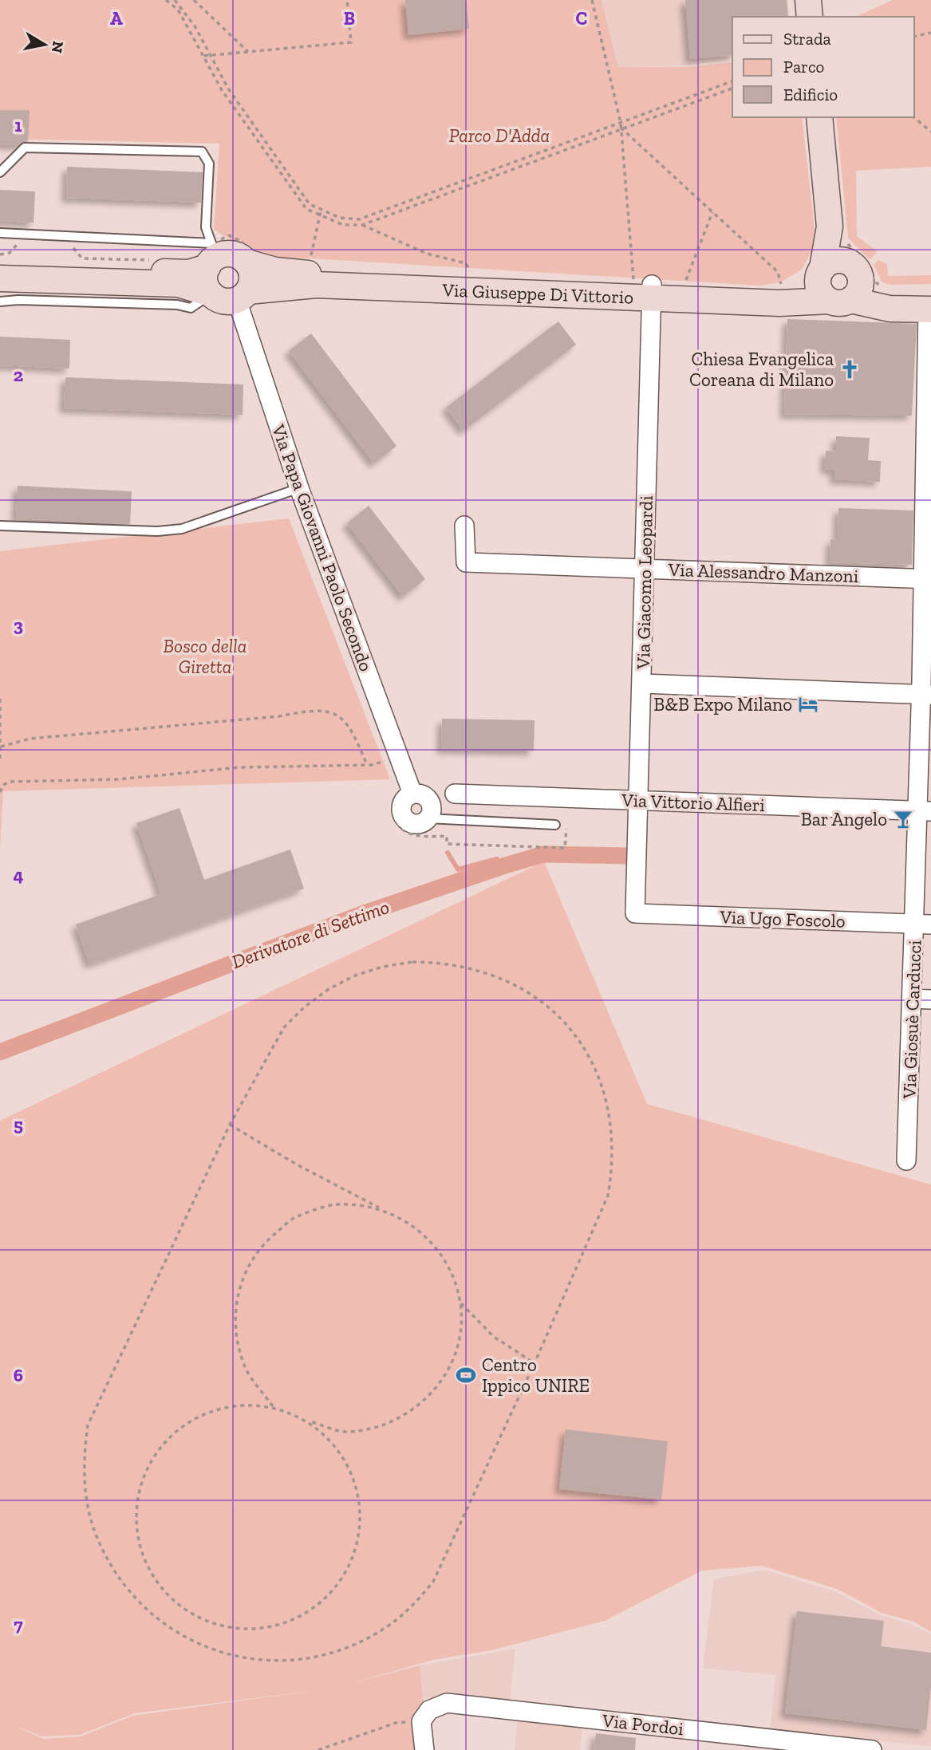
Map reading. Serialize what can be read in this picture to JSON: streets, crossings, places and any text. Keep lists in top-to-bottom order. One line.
{"streets":{"street":["Via Giuseppe Di Vittorio","Via Papa Giovanni Paolo Secondo","Via Alessandro Manzoni","Via Giacomo Leopardi","Via Vittorio Alfieri","Via Ugo Foscolo","Via Giosuè Carducci","Via Pordoi"]},"crossings":[["Via Giuseppe Di Vittorio","Via Papa Giovanni Paolo Secondo"],["Via Giuseppe Di Vittorio","Via Giacomo Leopardi"],["Via Giuseppe Di Vittorio","Via Giosuè Carducci"],["Via Alessandro Manzoni","Via Giacomo Leopardi"],["Via Alessandro Manzoni","Via Giosuè Carducci"],["Via Giacomo Leopardi","Via Vittorio Alfieri"],["Via Giacomo Leopardi","Via Ugo Foscolo"],["Via Vittorio Alfieri","Via Giosuè Carducci"],["Via Ugo Foscolo","Via Giosuè Carducci"]],"water":["Derivatore di Settimo"],"parks":["Parco D'Adda","Bosco della Giretta"],"places":{"church":["Chiesa Evangelica Coreana di Milano"],"hotel":["B&B Expo Milano"],"bar":["Bar Angelo"],"sports":["Centro Ippico UNIRE"]},"legend":["Strada","Parco","Edificio"],"north":"right","grid":{"columns":["A","B","C"],"rows":["1","2","3","4","5","6","7"]}}
